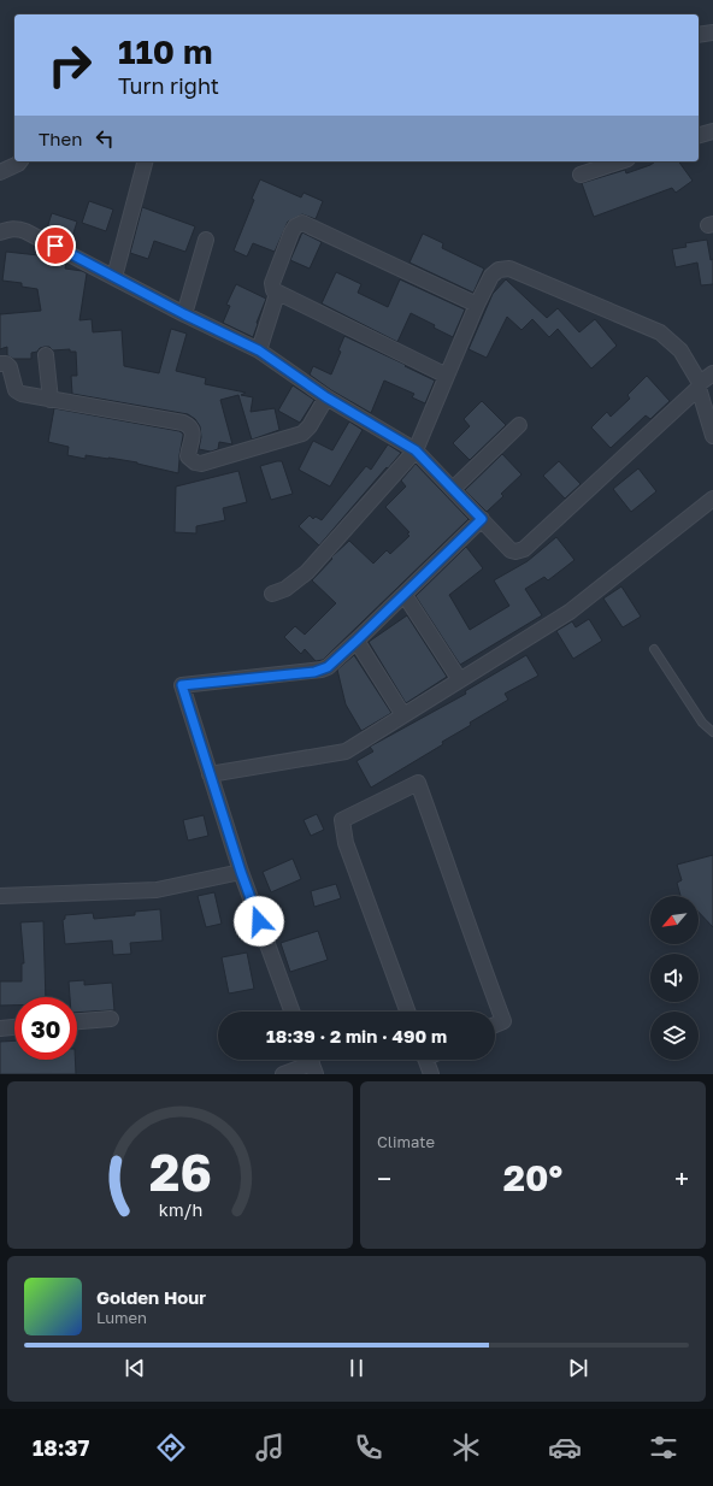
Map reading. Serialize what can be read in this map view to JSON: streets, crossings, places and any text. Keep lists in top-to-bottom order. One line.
{"north":"bottom left","page":{"turn":["110 m","Turn right"],"then":"Then","limit":"30","trip":"18:39 · 2 min · 490 m","tile":"Climate","heat":["−","20°","+"],"song":["Golden Hour","Lumen"],"tabs":"18:37","gauge":["26","km/h"]}}
